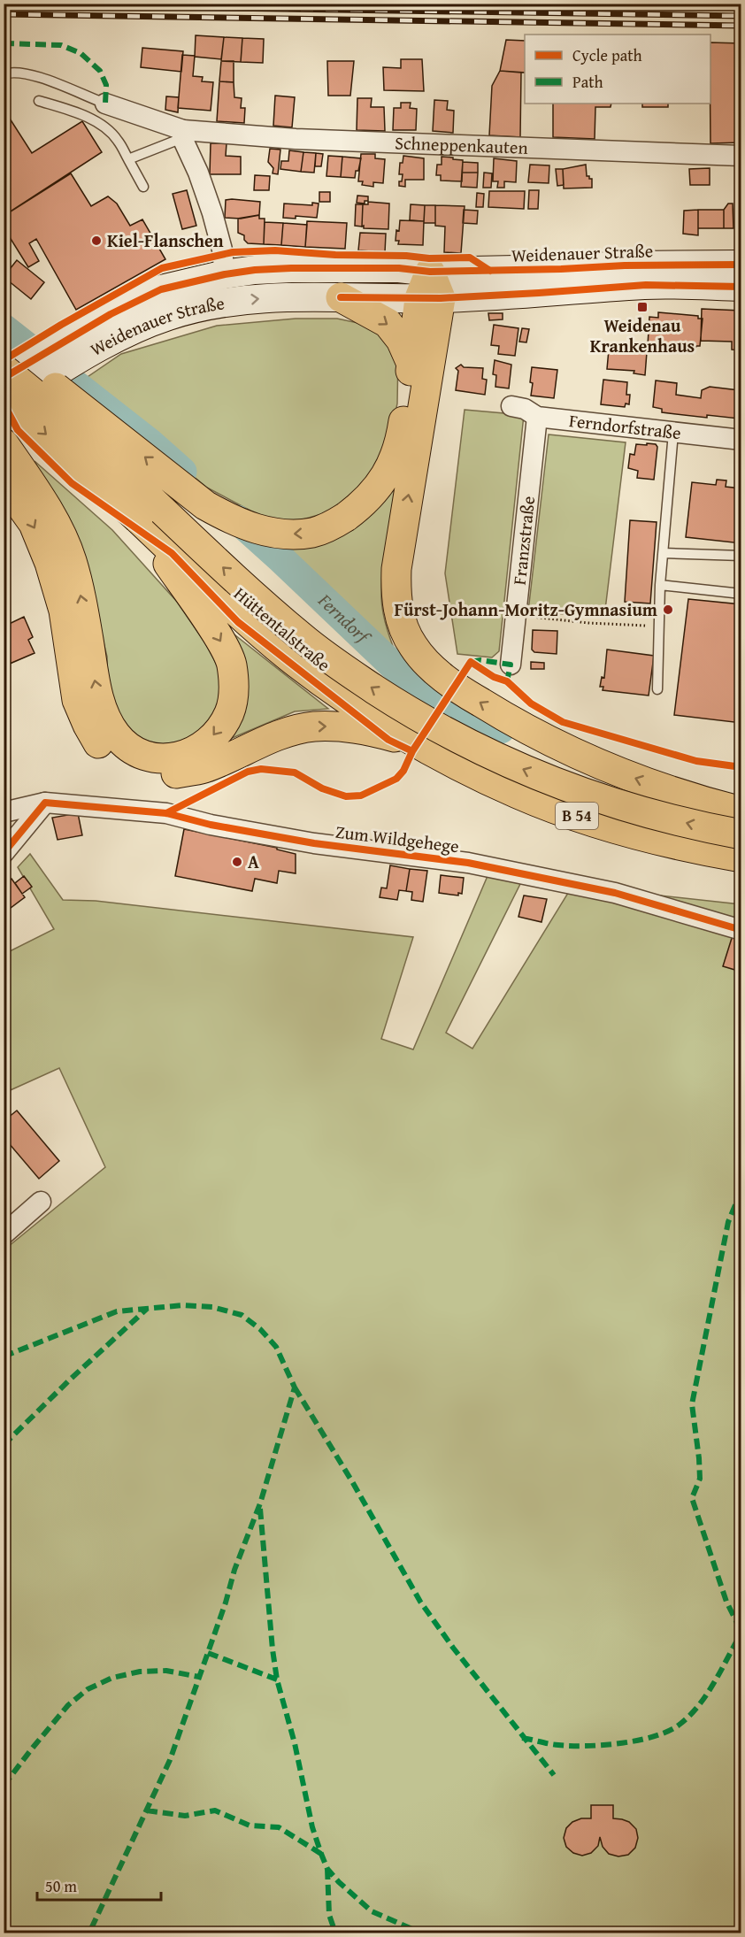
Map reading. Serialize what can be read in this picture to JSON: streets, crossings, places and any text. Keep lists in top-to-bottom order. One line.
{"streets":{"highway":["Hüttentalstraße","B 54"],"main road":["Weidenauer Straße"],"street":["Schneppenkauten","Ferndorfstraße","Franzstraße","Zum Wildgehege"]},"crossings":[["Weidenauer Straße","Hüttentalstraße"],["Ferndorfstraße","Franzstraße"]],"water":["Ferndorf"],"places":{"other":["Kiel-Flanschen","Fürst-Johann-Moritz-Gymnasium","A"],"transit":["Weidenau Krankenhaus"]},"legend":["Cycle path","Path"],"scale_bar":"50 m"}
